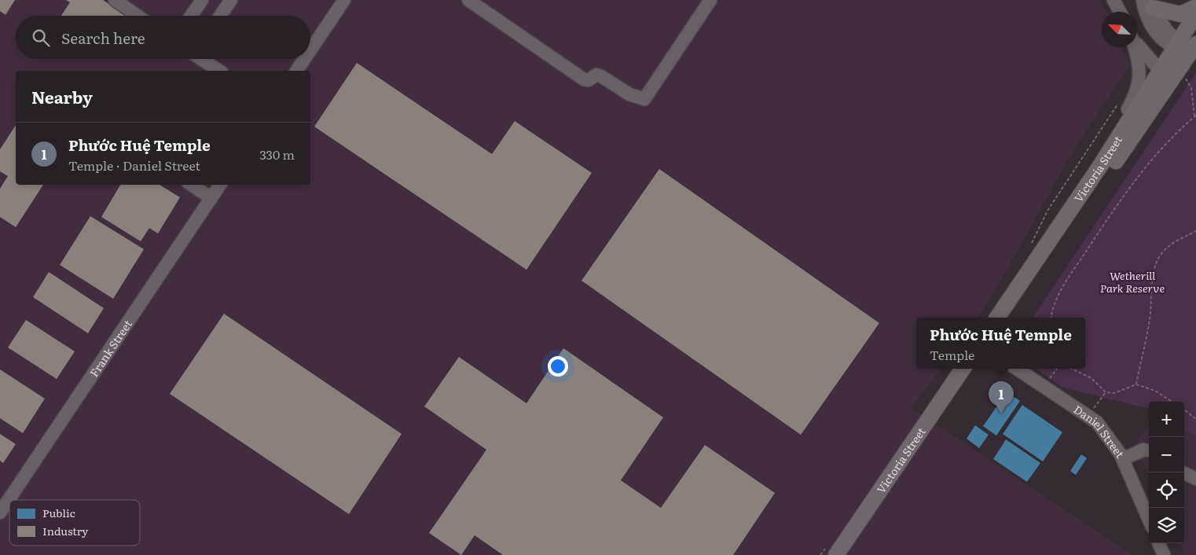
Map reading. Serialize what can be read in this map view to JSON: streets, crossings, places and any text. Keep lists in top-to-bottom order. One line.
{"streets":{"main road":["Victoria Street"],"street":["Frank Street","Daniel Street"]},"parks":["Wetherill Park Reserve"],"legend":["Public","Industry"],"north":"top left","page":{"search":"Search here","heading":"Nearby","list":[{"mark":"1","name":"Phước Huệ Temple","note":"Temple · Daniel Street","value":"330 m"}],"popup":["Phước Huệ Temple","Temple"],"pins":"1","map_buttons":["+","−"]}}
